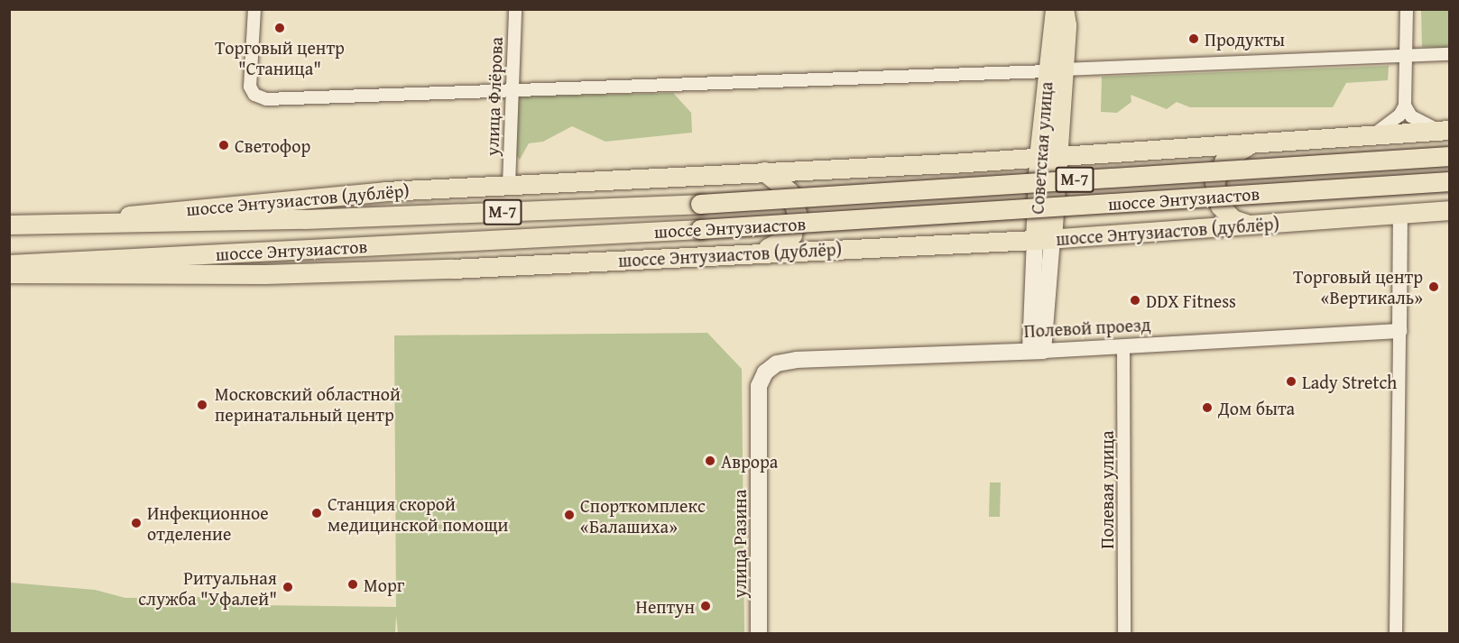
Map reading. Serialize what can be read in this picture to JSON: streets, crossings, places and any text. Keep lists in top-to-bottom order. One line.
{"streets":{"main road":["Советская улица","М-7","шоссе Энтузиастов","шоссе Энтузиастов (дублёр)","Полевой проезд","улица Разина"],"street":["улица Флёрова","Полевая улица"]},"crossings":[["улица Флёрова","шоссе Энтузиастов (дублёр)"],["Советская улица","шоссе Энтузиастов (дублёр)"],["Советская улица","Полевой проезд"],["шоссе Энтузиастов","шоссе Энтузиастов (дублёр)"],["Полевой проезд","Полевая улица"],["Полевой проезд","улица Разина"]],"places":["Торговый центр \"Станица\"","Продукты","Светофор","Торговый центр «Вертикаль»","DDX Fitness","Lady Stretch","Московский областной перинатальный центр","Дом быта","Аврора","Станция скорой медицинской помощи","Спорткомплекс «Балашиха»","Инфекционное отделение","Морг","Ритуальная служба \"Уфалей\"","Нептун"]}
